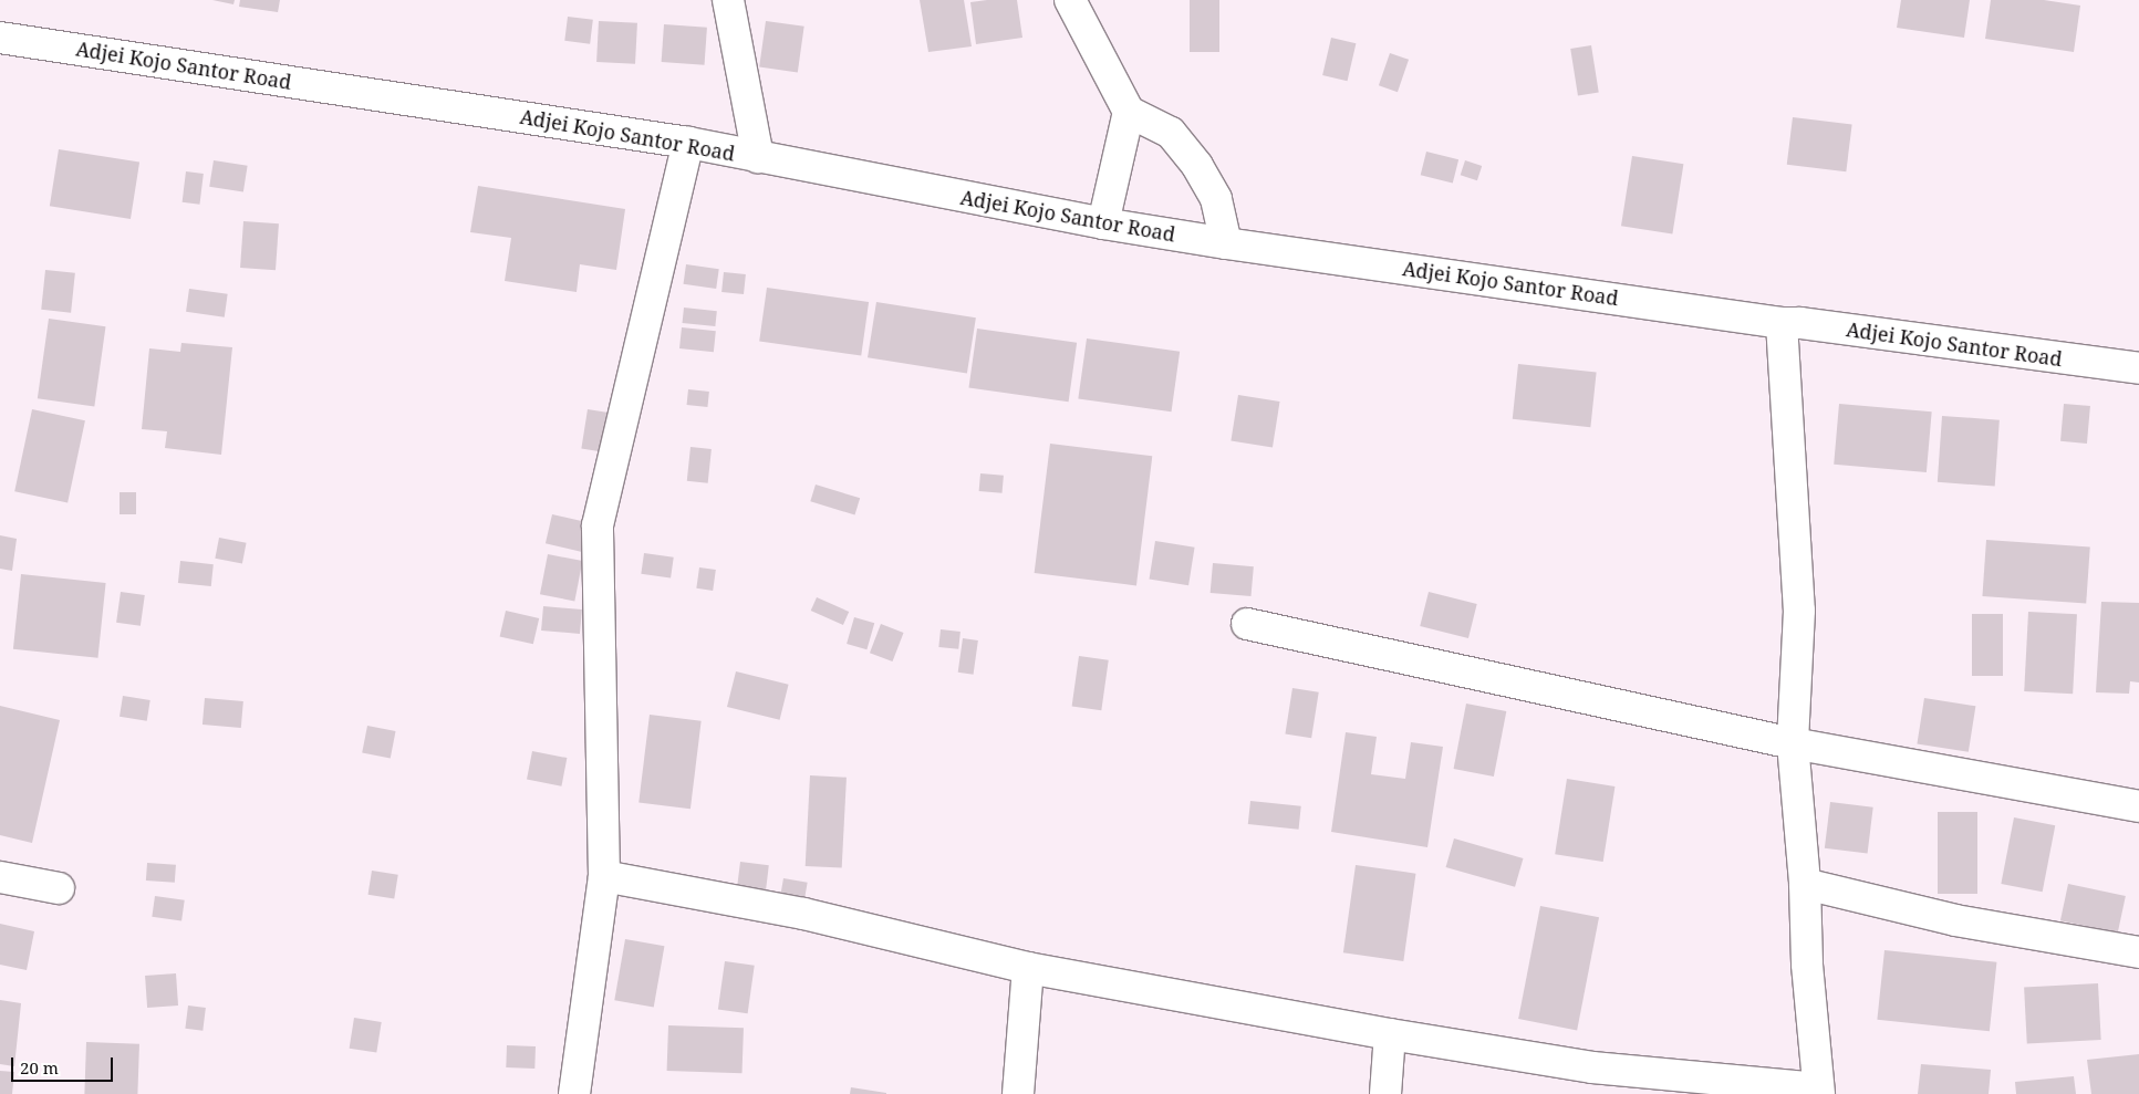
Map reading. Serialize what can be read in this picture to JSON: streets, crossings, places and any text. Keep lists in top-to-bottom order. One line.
{"streets":{"street":["Adjei Kojo Santor Road"]},"scale_bar":"20 m"}
